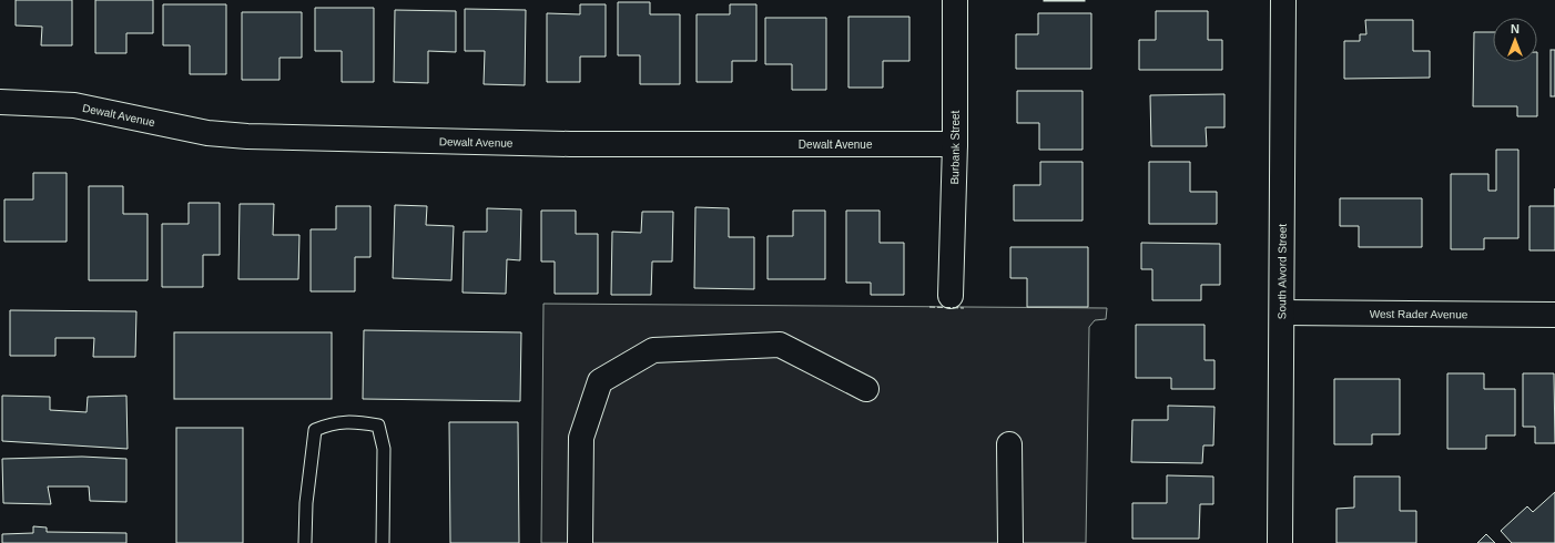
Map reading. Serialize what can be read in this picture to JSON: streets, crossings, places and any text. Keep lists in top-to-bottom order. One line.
{"streets":{"street":["Dewalt Avenue","Burbank Street","South Alvord Street","West Rader Avenue"]},"crossings":[["Dewalt Avenue","Burbank Street"],["South Alvord Street","West Rader Avenue"]],"north":"top"}
